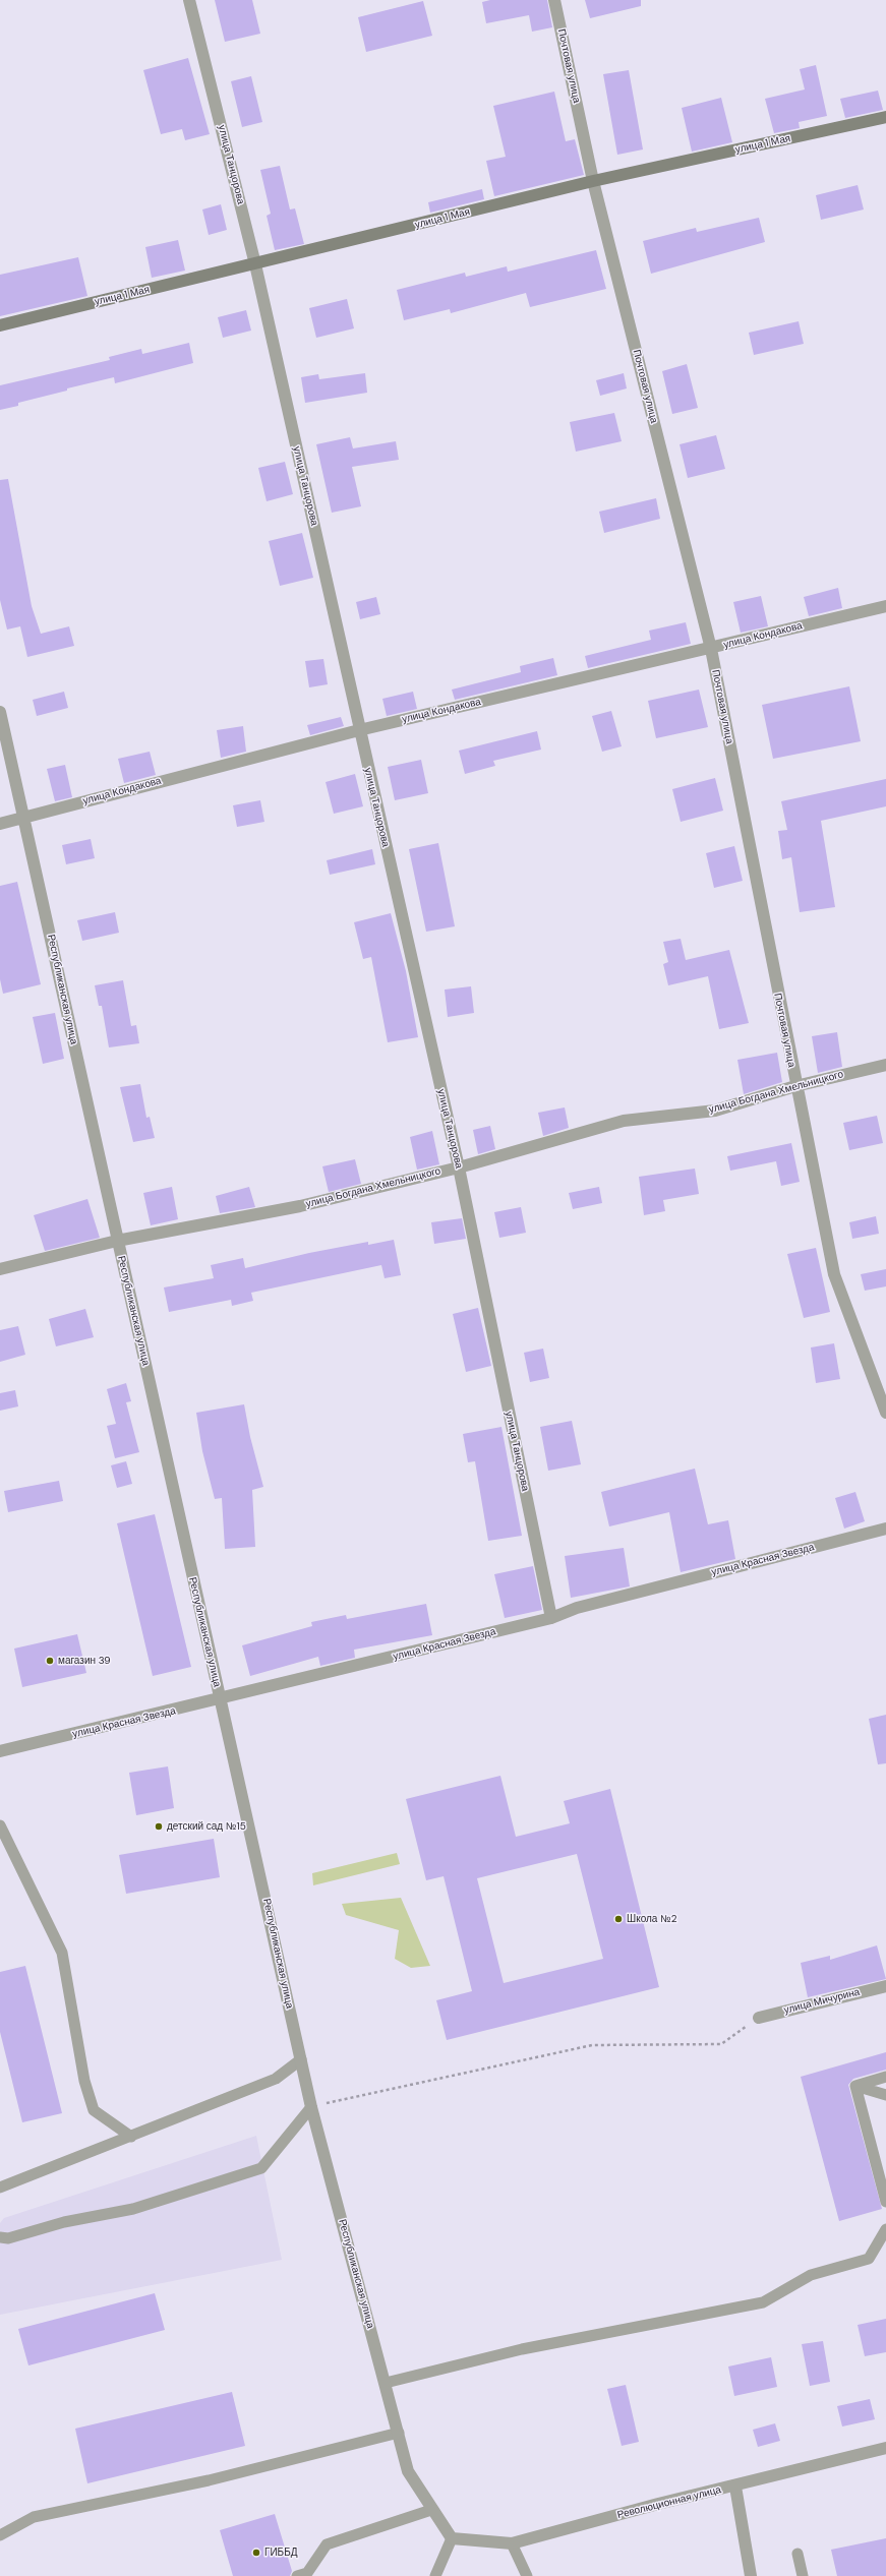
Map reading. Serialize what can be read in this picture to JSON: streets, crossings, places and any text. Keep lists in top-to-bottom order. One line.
{"streets":{"street":["Почтовая улица","улица 1 Мая","улица Танцорова","улица Кондакова","Республиканская улица","улица Богдана Хмельницкого","улица Красная Звезда","улица Мичурина","Революционная улица"]},"crossings":[["Почтовая улица","улица 1 Мая"],["Почтовая улица","улица Кондакова"],["Почтовая улица","улица Богдана Хмельницкого"],["улица 1 Мая","улица Танцорова"],["улица Танцорова","улица Кондакова"],["улица Танцорова","улица Богдана Хмельницкого"],["улица Танцорова","улица Красная Звезда"],["улица Кондакова","Республиканская улица"],["Республиканская улица","улица Богдана Хмельницкого"],["Республиканская улица","улица Красная Звезда"],["Республиканская улица","Революционная улица"]],"places":["магазин 39","детский сад №15","Школа №2","ГИББД"]}
